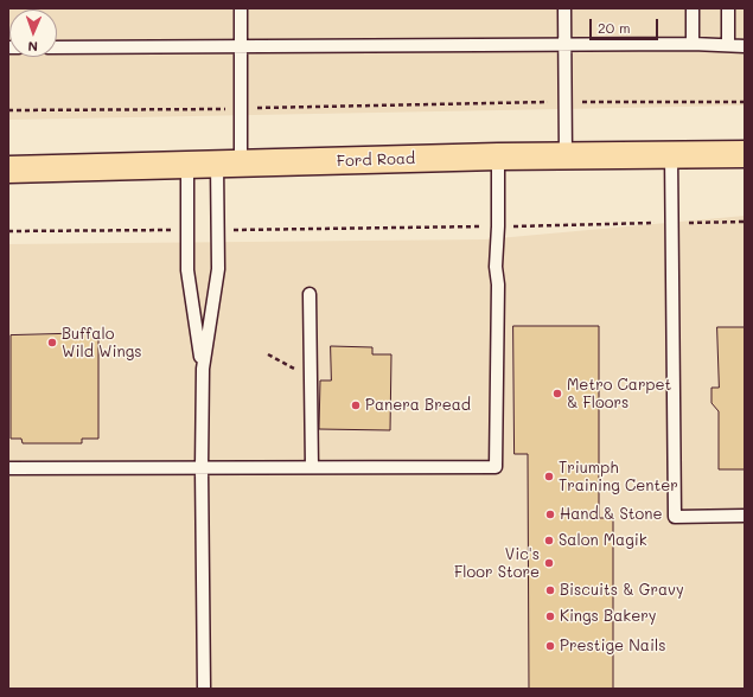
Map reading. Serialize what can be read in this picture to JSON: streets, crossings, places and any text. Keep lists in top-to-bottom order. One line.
{"streets":{"main road":["Ford Road"]},"places":["Buffalo Wild Wings","Metro Carpet & Floors","Panera Bread","Triumph Training Center","Hand & Stone","Salon Magik","Vic's Floor Store","Biscuits & Gravy","Kings Bakery","Prestige Nails"],"scale_bar":"20 m","north":"bottom"}
